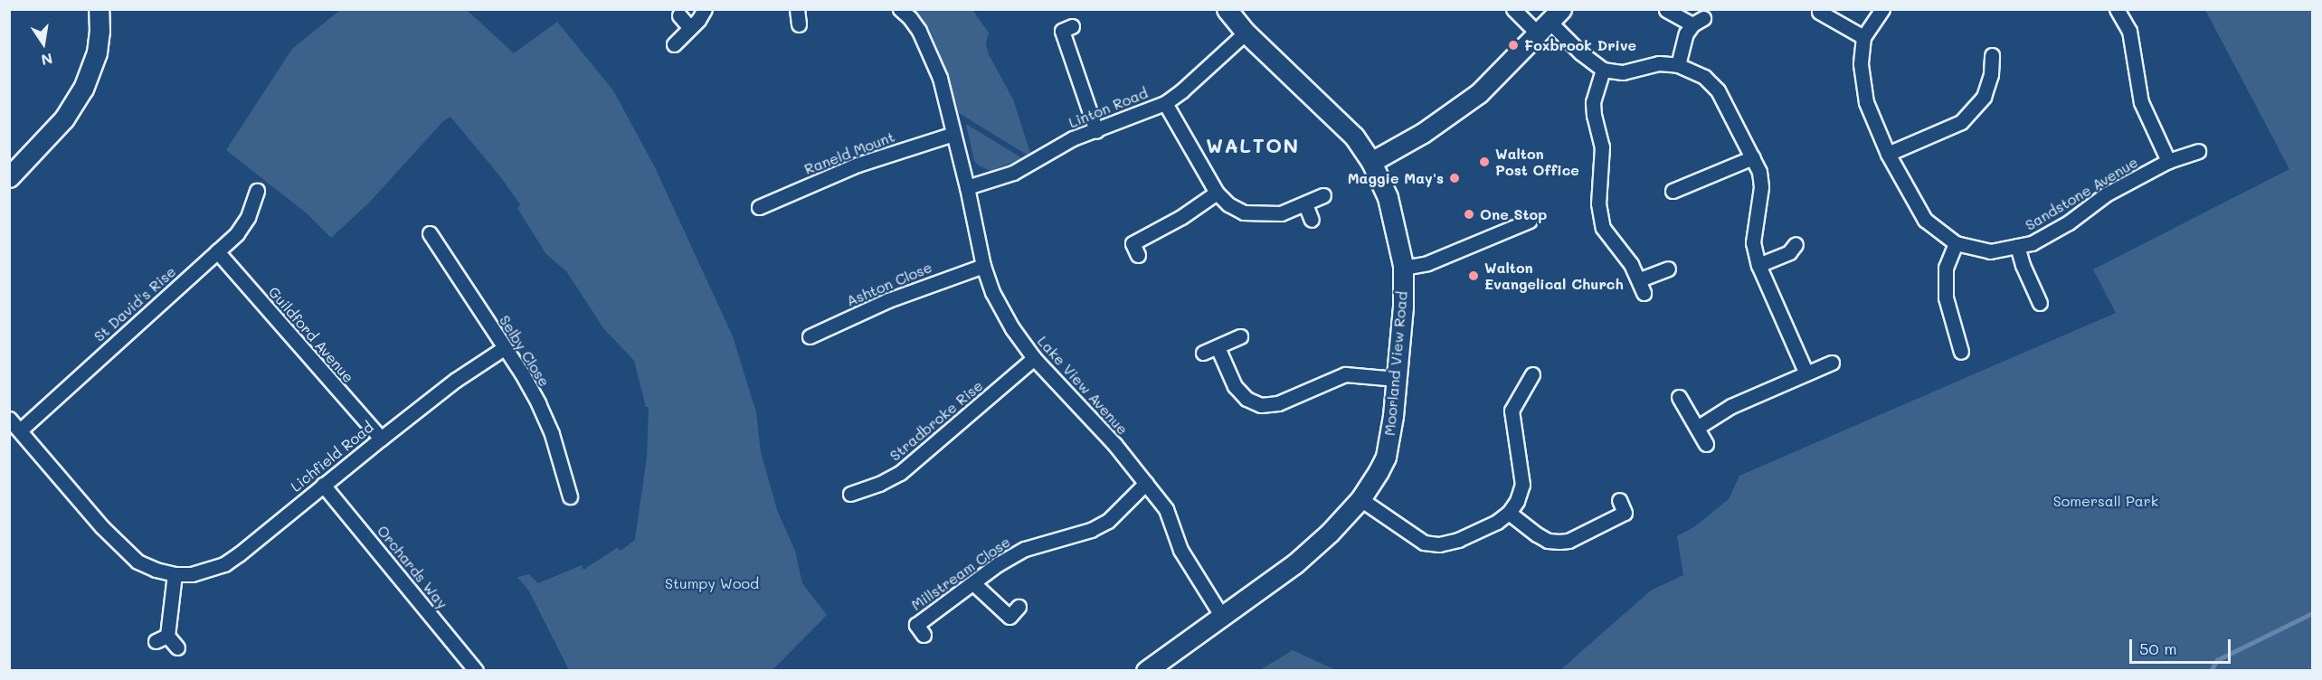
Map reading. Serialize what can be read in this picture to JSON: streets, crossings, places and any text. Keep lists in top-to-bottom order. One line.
{"streets":{"street":["Linton Road","Raneld Mount","Sandstone Avenue","Ashton Close","St David's Rise","Guildford Avenue","Selby Close","Moorland View Road","Lake View Avenue","Stradbroke Rise","Lichfield Road","Orchards Way","Millstream Close"]},"crossings":[["Linton Road","Moorland View Road"],["Linton Road","Lake View Avenue"],["Raneld Mount","Lake View Avenue"],["Ashton Close","Lake View Avenue"],["St David's Rise","Guildford Avenue"],["St David's Rise","Lichfield Road"],["Guildford Avenue","Lichfield Road"],["Selby Close","Lichfield Road"],["Moorland View Road","Lake View Avenue"],["Lake View Avenue","Stradbroke Rise"],["Lake View Avenue","Millstream Close"],["Lichfield Road","Orchards Way"]],"districts":["WALTON"],"parks":["Somersall Park","Stumpy Wood"],"places":["Foxbrook Drive","Walton Post Office","Maggie May's","One Stop","Walton Evangelical Church"],"scale_bar":"50 m","north":"bottom"}
